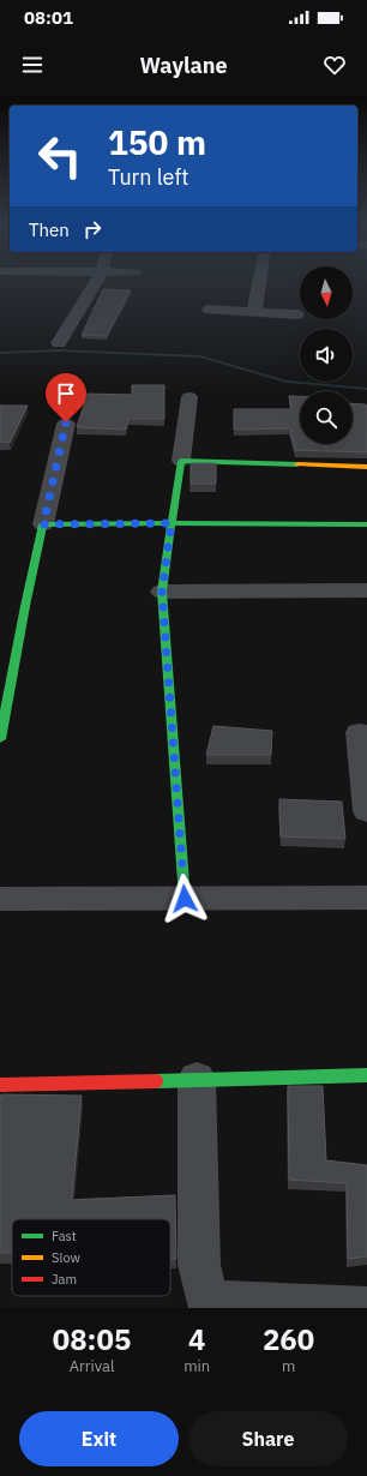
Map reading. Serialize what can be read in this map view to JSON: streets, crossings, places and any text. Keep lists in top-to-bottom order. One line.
{"legend":["Fast","Slow","Jam"],"north":"bottom","page":{"status":"08:01","header":"Waylane","turn":["150 m","Turn left"],"then":"Then","eta":["08:05","Arrival","4","min","260","m"],"buttons":["Exit","Share"]}}
